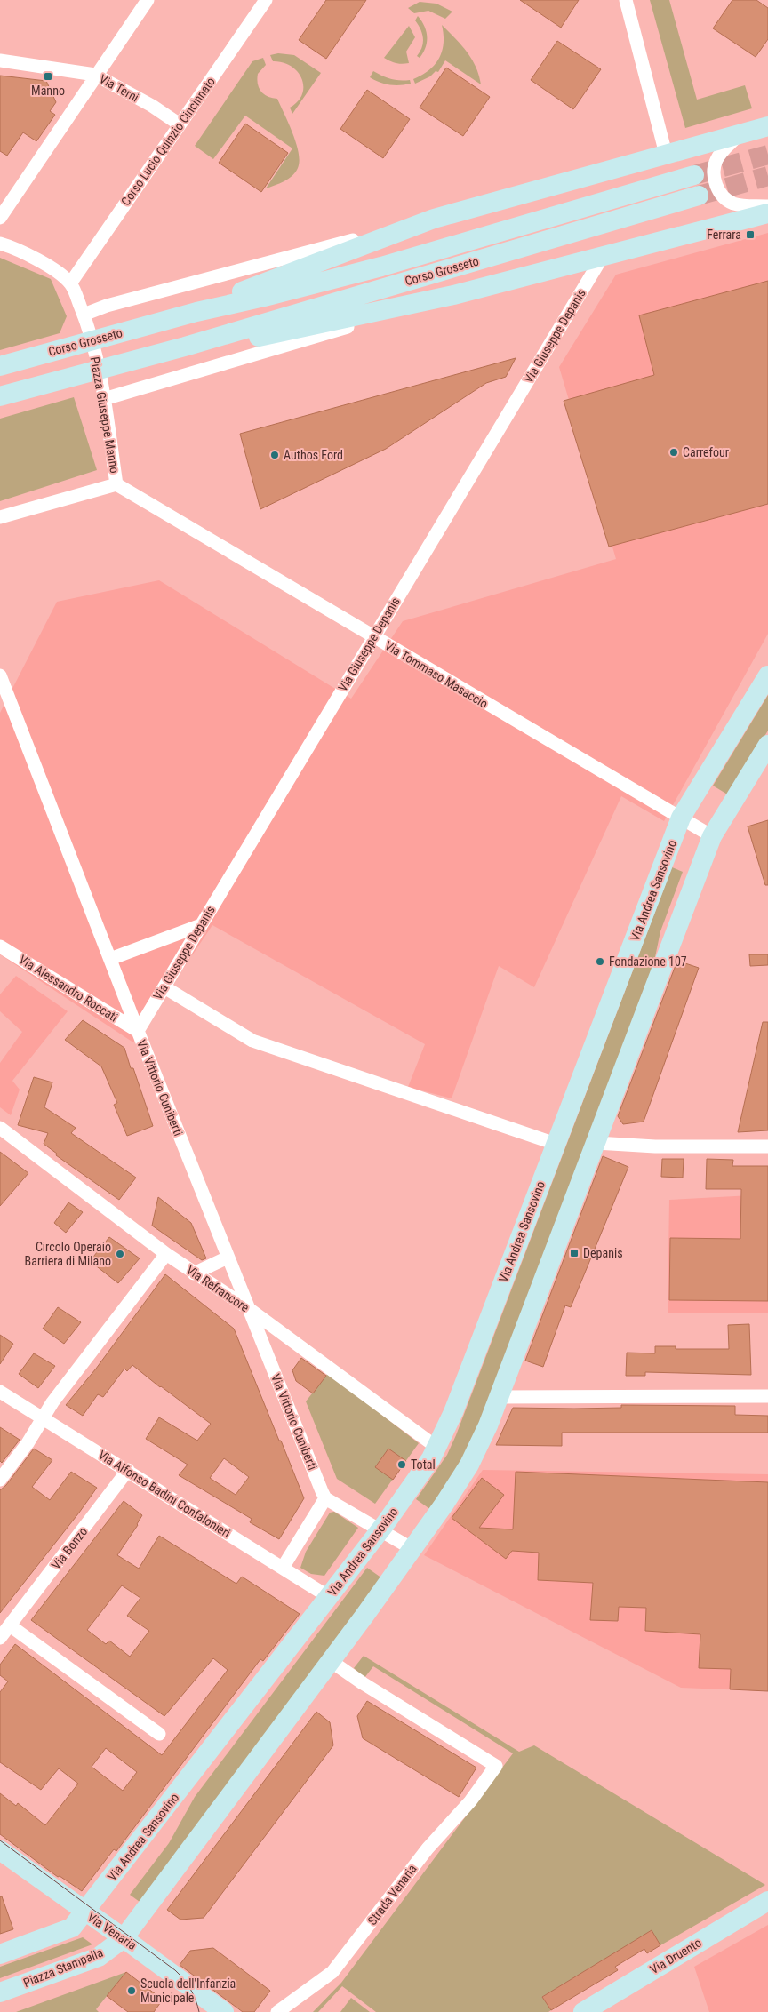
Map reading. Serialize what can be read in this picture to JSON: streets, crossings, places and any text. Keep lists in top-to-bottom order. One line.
{"streets":{"main road":["Corso Grosseto","Via Andrea Sansovino","Via Venaria","Via Druento","Piazza Stampalia"],"street":["Via Terni","Corso Lucio Quinzio Cincinnato","Via Giuseppe Depanis","Piazza Giuseppe Manno","Via Tommaso Masaccio","Via Alessandro Roccati","Via Vittorio Cuniberti","Via Refrancore","Via Alfonso Badini Confalonieri","Via Bonzo","Strada Venaria"]},"crossings":[["Via Terni","Corso Lucio Quinzio Cincinnato"],["Corso Lucio Quinzio Cincinnato","Piazza Giuseppe Manno"],["Corso Grosseto","Via Giuseppe Depanis"],["Corso Grosseto","Piazza Giuseppe Manno"],["Via Giuseppe Depanis","Via Tommaso Masaccio"],["Via Giuseppe Depanis","Via Alessandro Roccati"],["Via Giuseppe Depanis","Via Vittorio Cuniberti"],["Piazza Giuseppe Manno","Via Tommaso Masaccio"],["Via Tommaso Masaccio","Via Andrea Sansovino"],["Via Andrea Sansovino","Via Refrancore"],["Via Andrea Sansovino","Via Alfonso Badini Confalonieri"],["Via Andrea Sansovino","Via Venaria"],["Via Alessandro Roccati","Via Vittorio Cuniberti"],["Via Vittorio Cuniberti","Via Refrancore"],["Via Alfonso Badini Confalonieri","Via Bonzo"],["Via Venaria","Piazza Stampalia"]],"places":{"transit":["Manno","Ferrara","Depanis"],"other":["Carrefour","Authos Ford","Fondazione 107","Circolo Operaio Barriera di Milano","Total","Scuola dell'Infanzia Municipale"]}}
